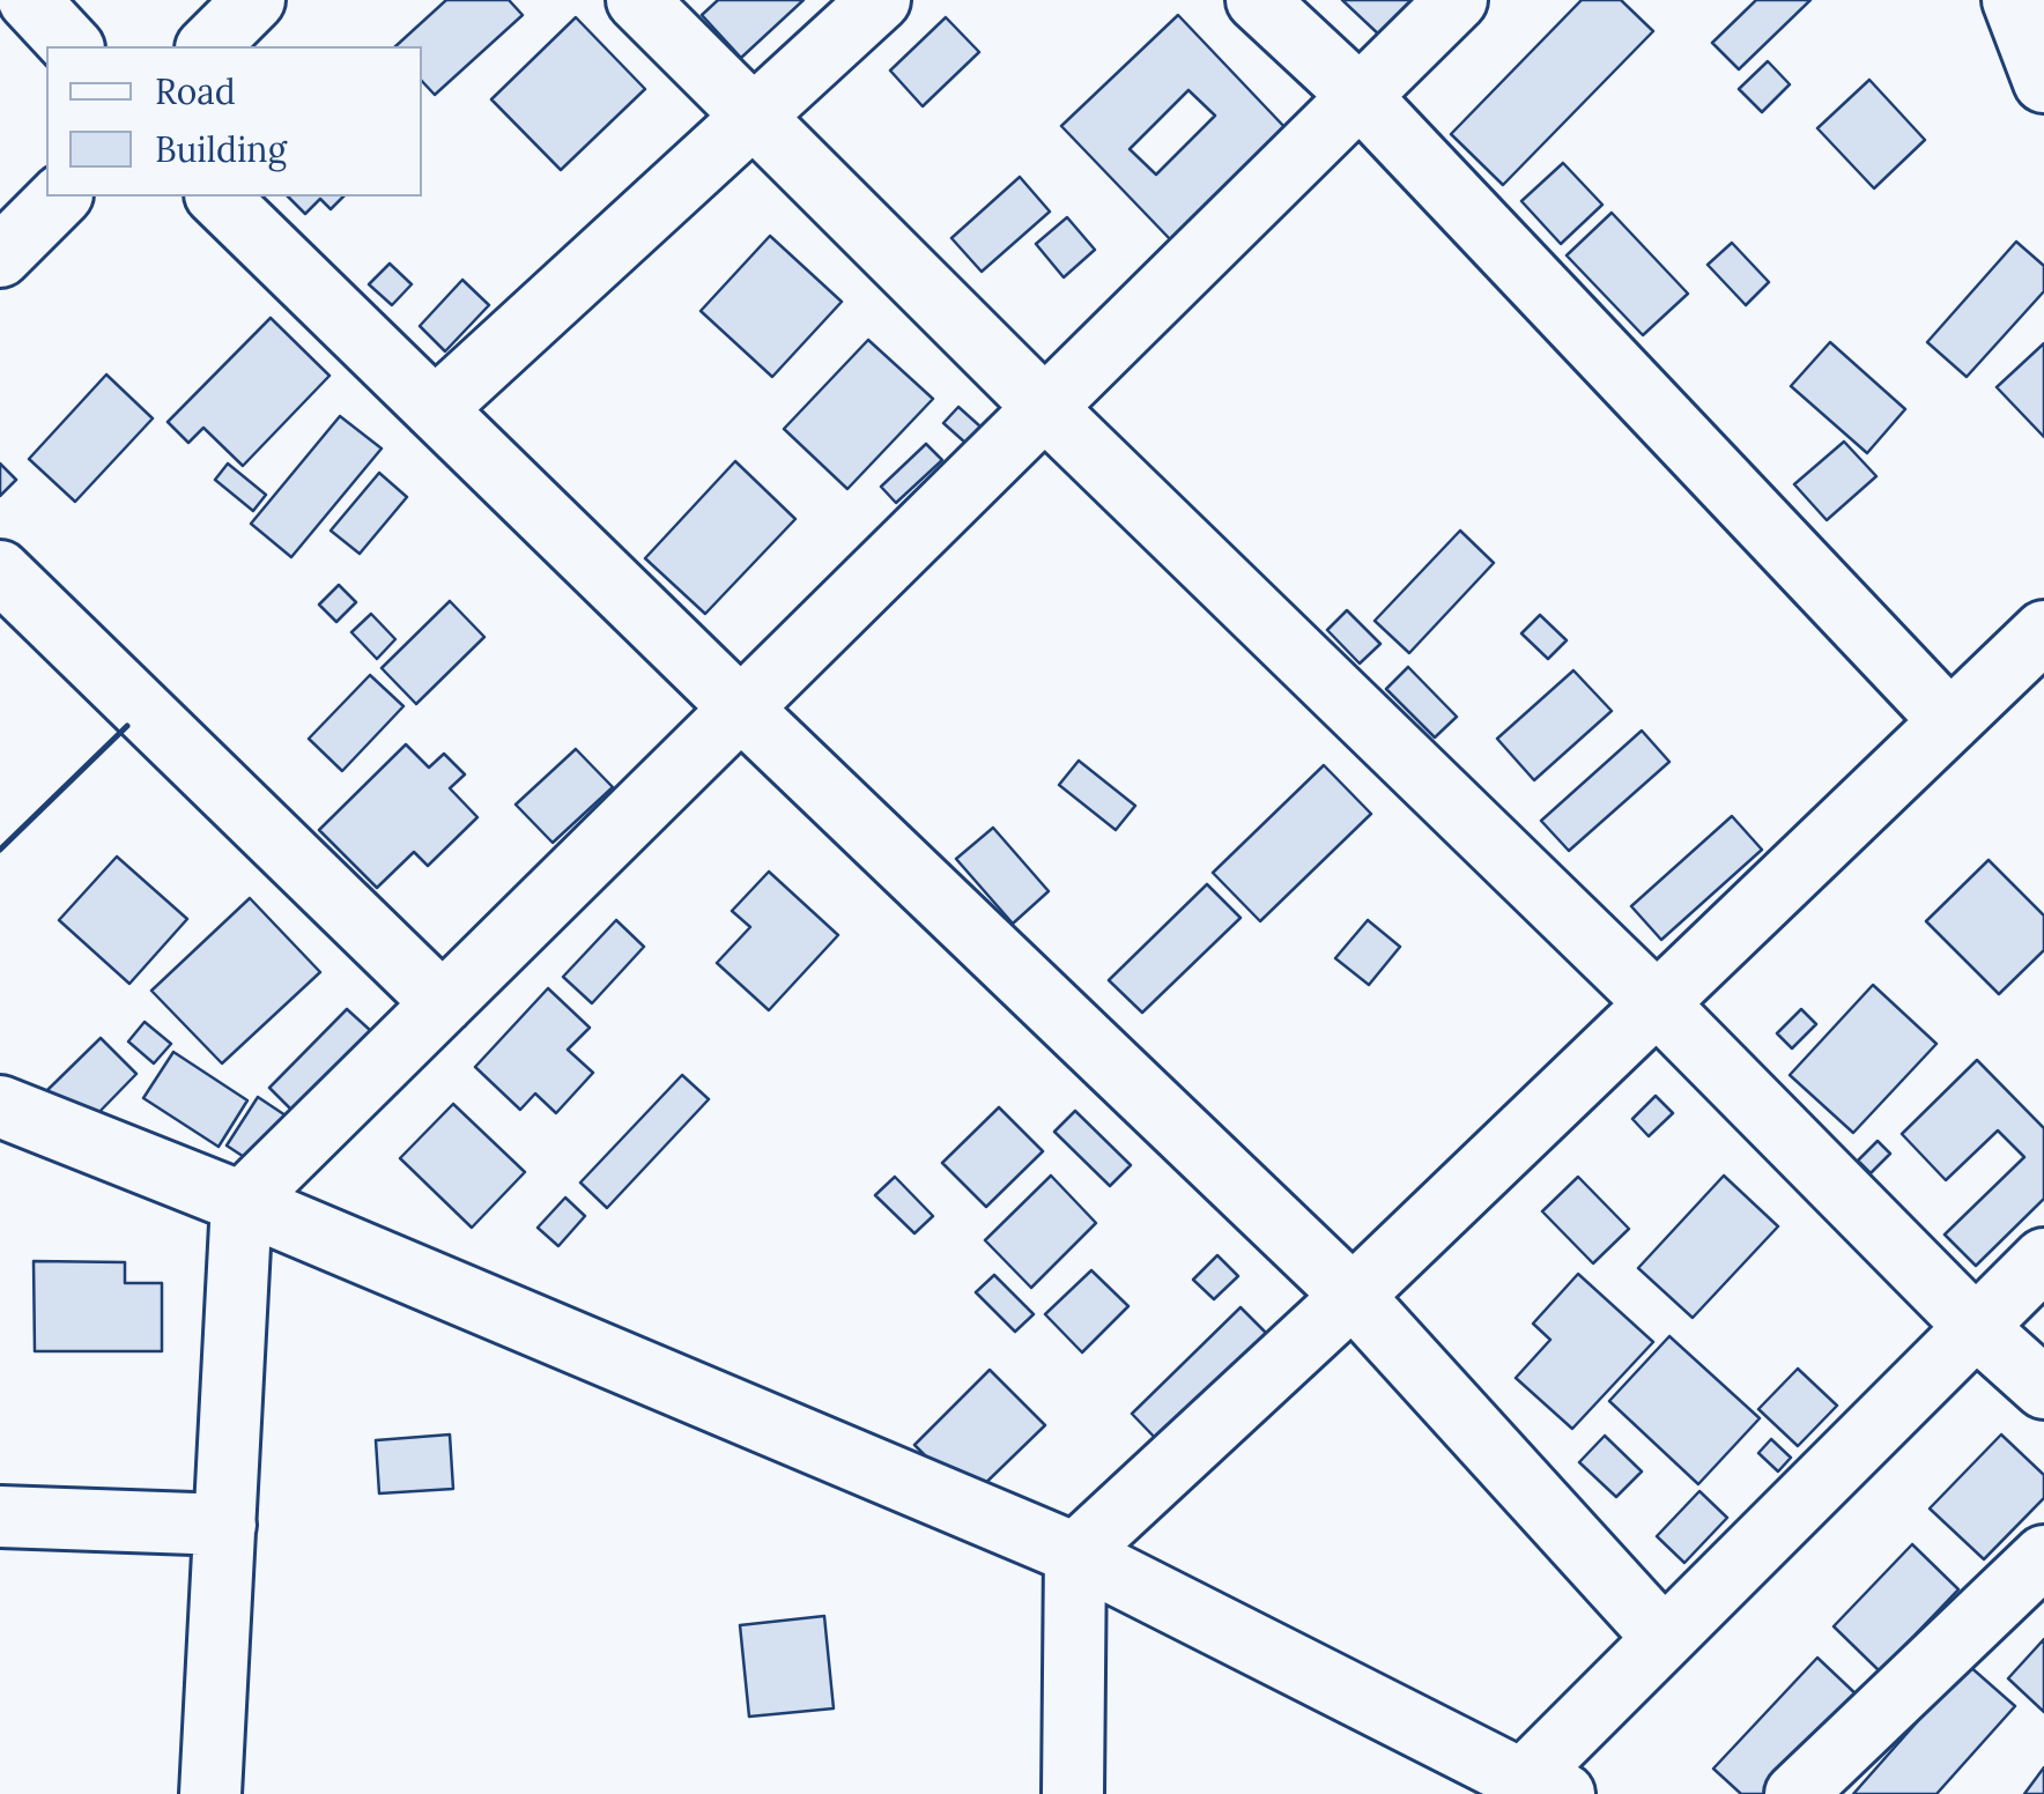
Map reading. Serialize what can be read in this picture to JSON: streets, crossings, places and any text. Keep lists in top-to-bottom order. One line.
{"legend":["Road","Building"]}
